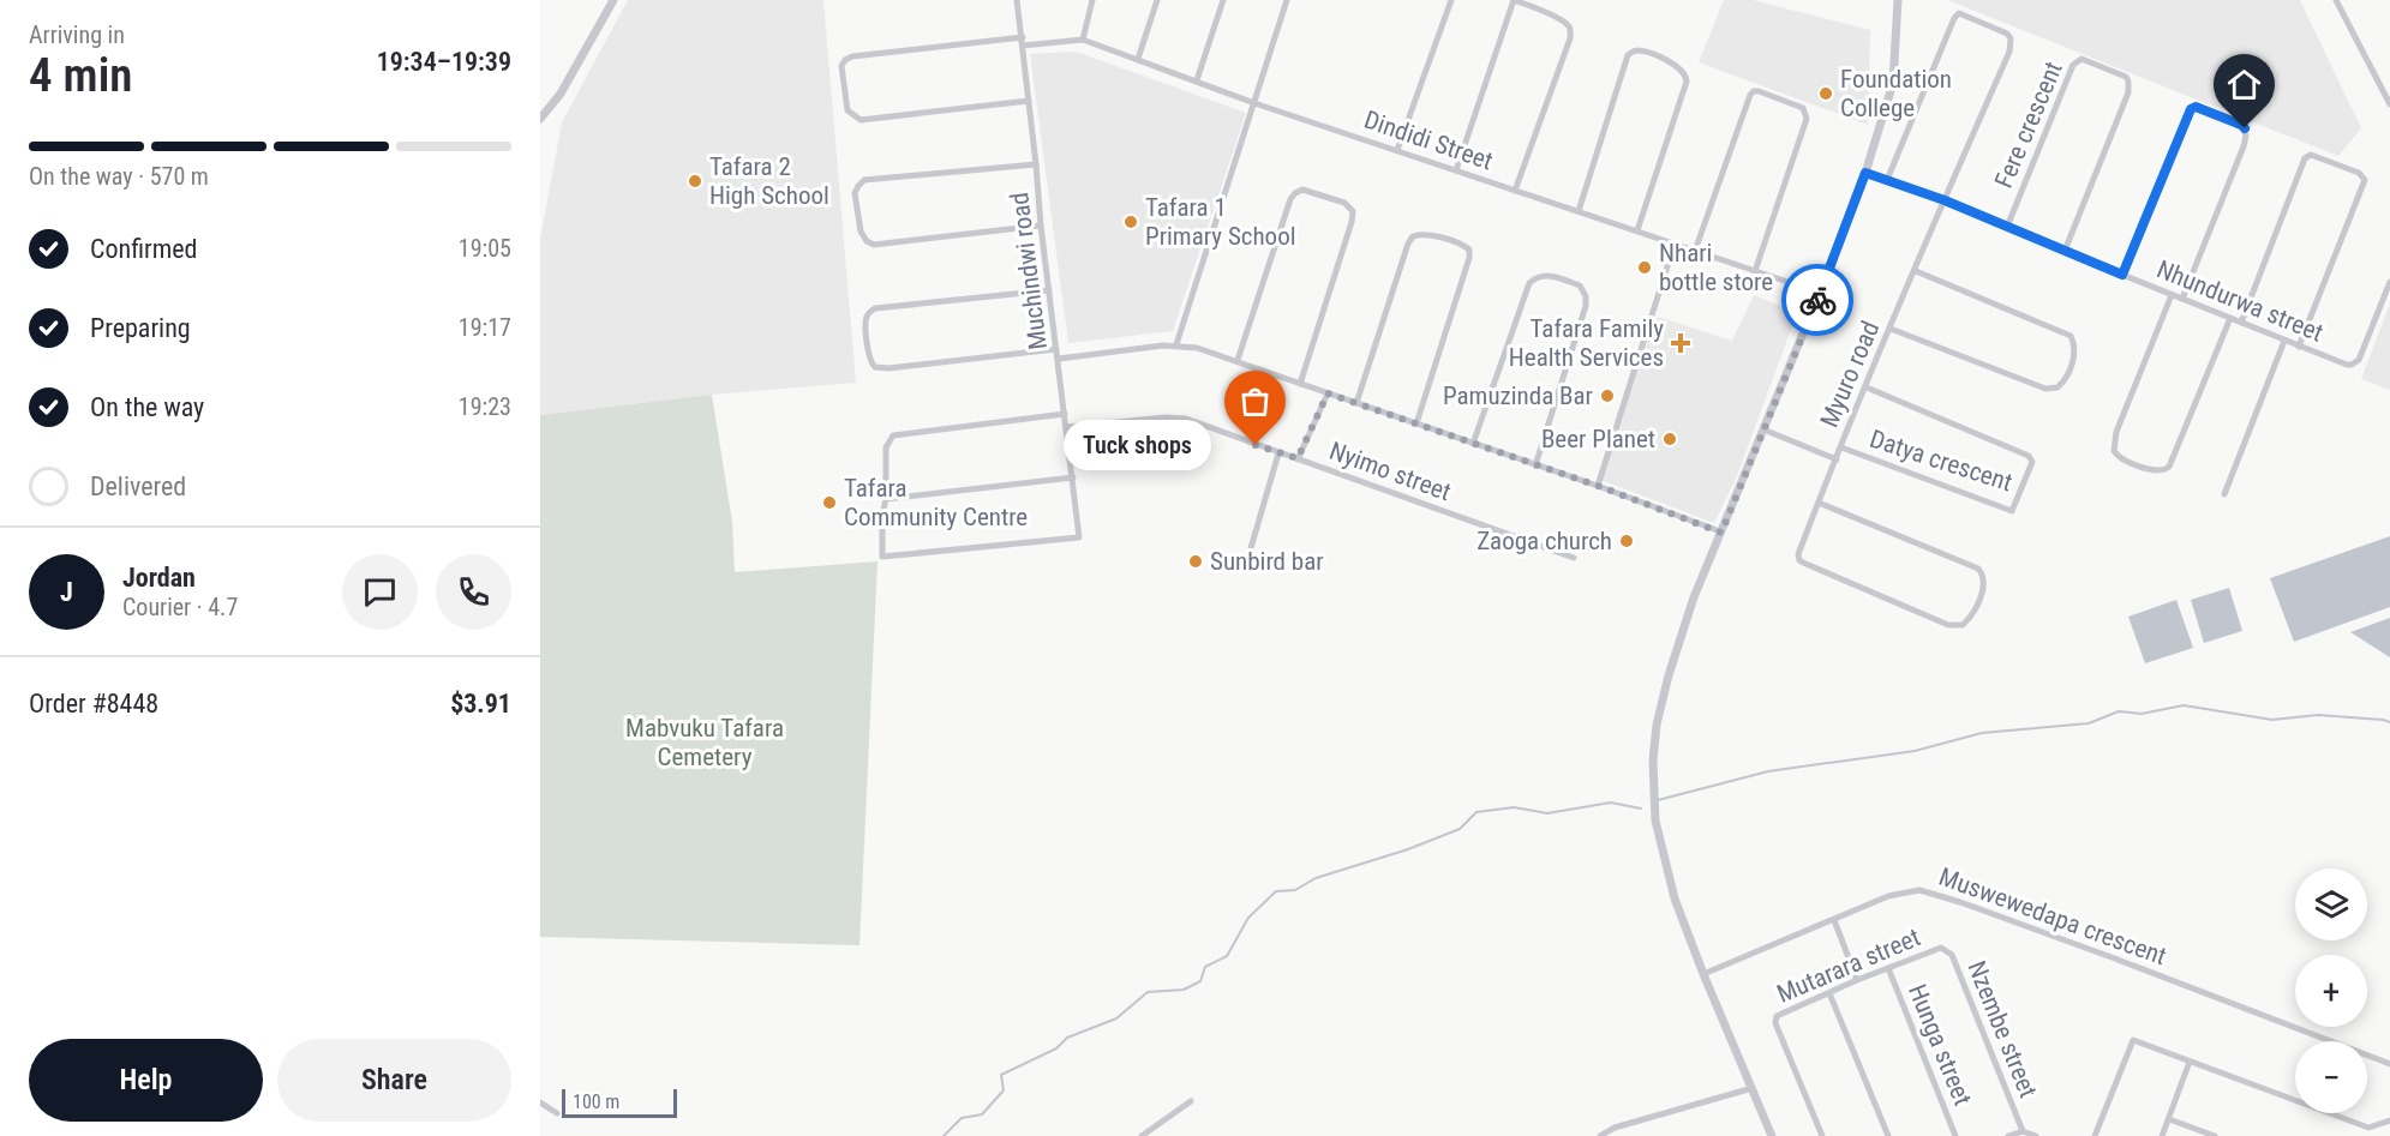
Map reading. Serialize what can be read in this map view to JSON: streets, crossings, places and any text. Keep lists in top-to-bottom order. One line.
{"streets":{"street":["Fere crescent","Dindidi Street","Muchindwi road","Nhundurwa street","Myuro road","Datya crescent","Nyimo street","Muswewedapa crescent","Mutarara street","Nzembe street","Hunga street"]},"crossings":[["Fere crescent","Nhundurwa street"],["Dindidi Street","Muchindwi road"],["Muchindwi road","Nyimo street"],["Nhundurwa street","Myuro road"],["Myuro road","Datya crescent"],["Mutarara street","Nzembe street"],["Mutarara street","Hunga street"]],"parks":["Mabvuku Tafara Cemetery"],"places":{"other":["Foundation College","Tafara 2 High School","Tafara 1 Primary School","Nhari bottle store","Pamuzinda Bar","Beer Planet","Tuck shops","Tafara Community Centre","Zaoga church","Sunbird bar"],"health":["Tafara Family Health Services"]},"scale_bar":"100 m","page":{"heading":["4 min","Arriving in","19:34–19:39"],"panel":["Jordan","Courier · 4.7","Order #8448","$3.91"],"bar":"On the way · 570 m","list":[["Confirmed","19:05"],["Preparing","19:17"],["On the way","19:23"],"Delivered"],"bubble":"Tuck shops","round":"J","map_buttons":["+","−"],"buttons":["Help","Share"],"scale":"100 m"}}
